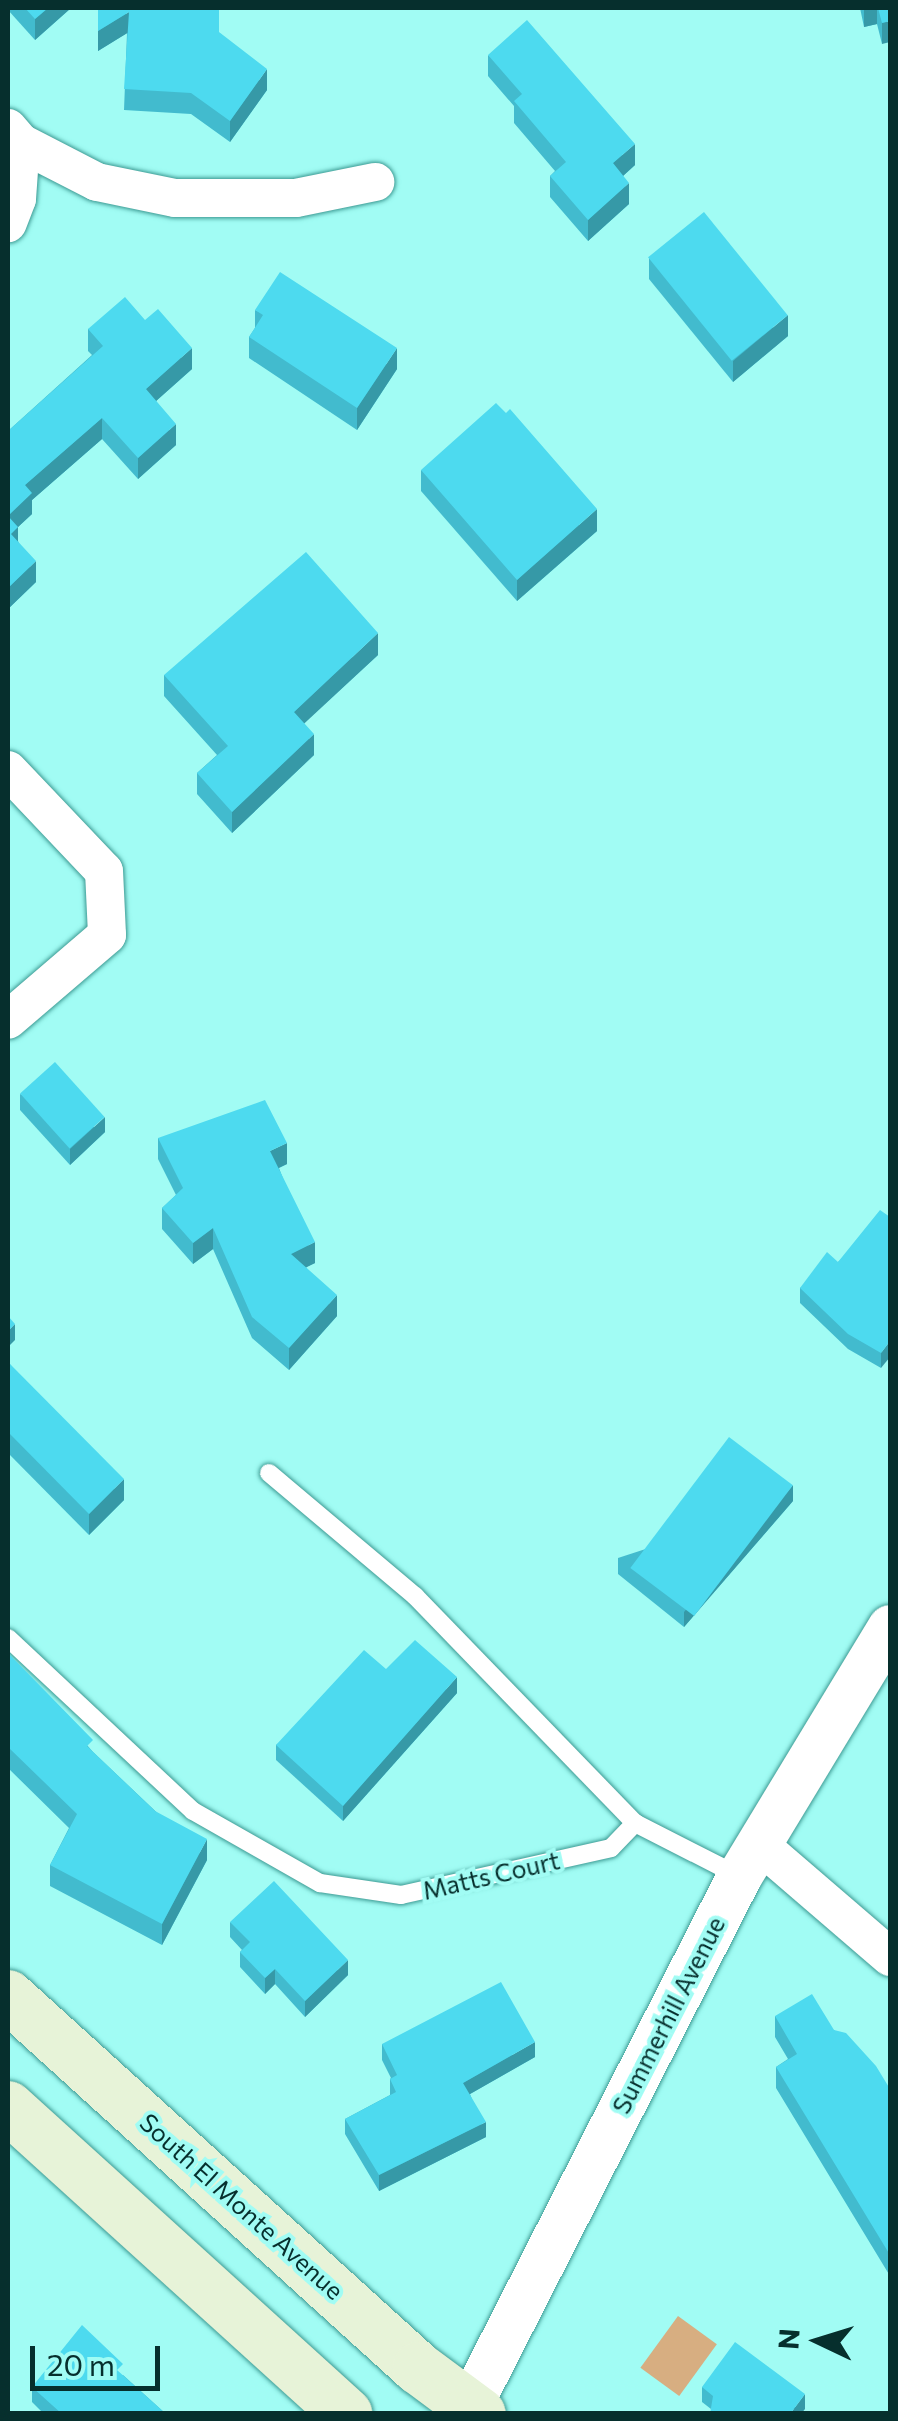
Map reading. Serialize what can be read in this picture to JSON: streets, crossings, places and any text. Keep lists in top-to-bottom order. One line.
{"streets":{"main road":["South El Monte Avenue"],"street":["Summerhill Avenue"],"lane":["Matts Court"]},"crossings":[["Summerhill Avenue","South El Monte Avenue"]],"scale_bar":"20 m","north":"left"}
